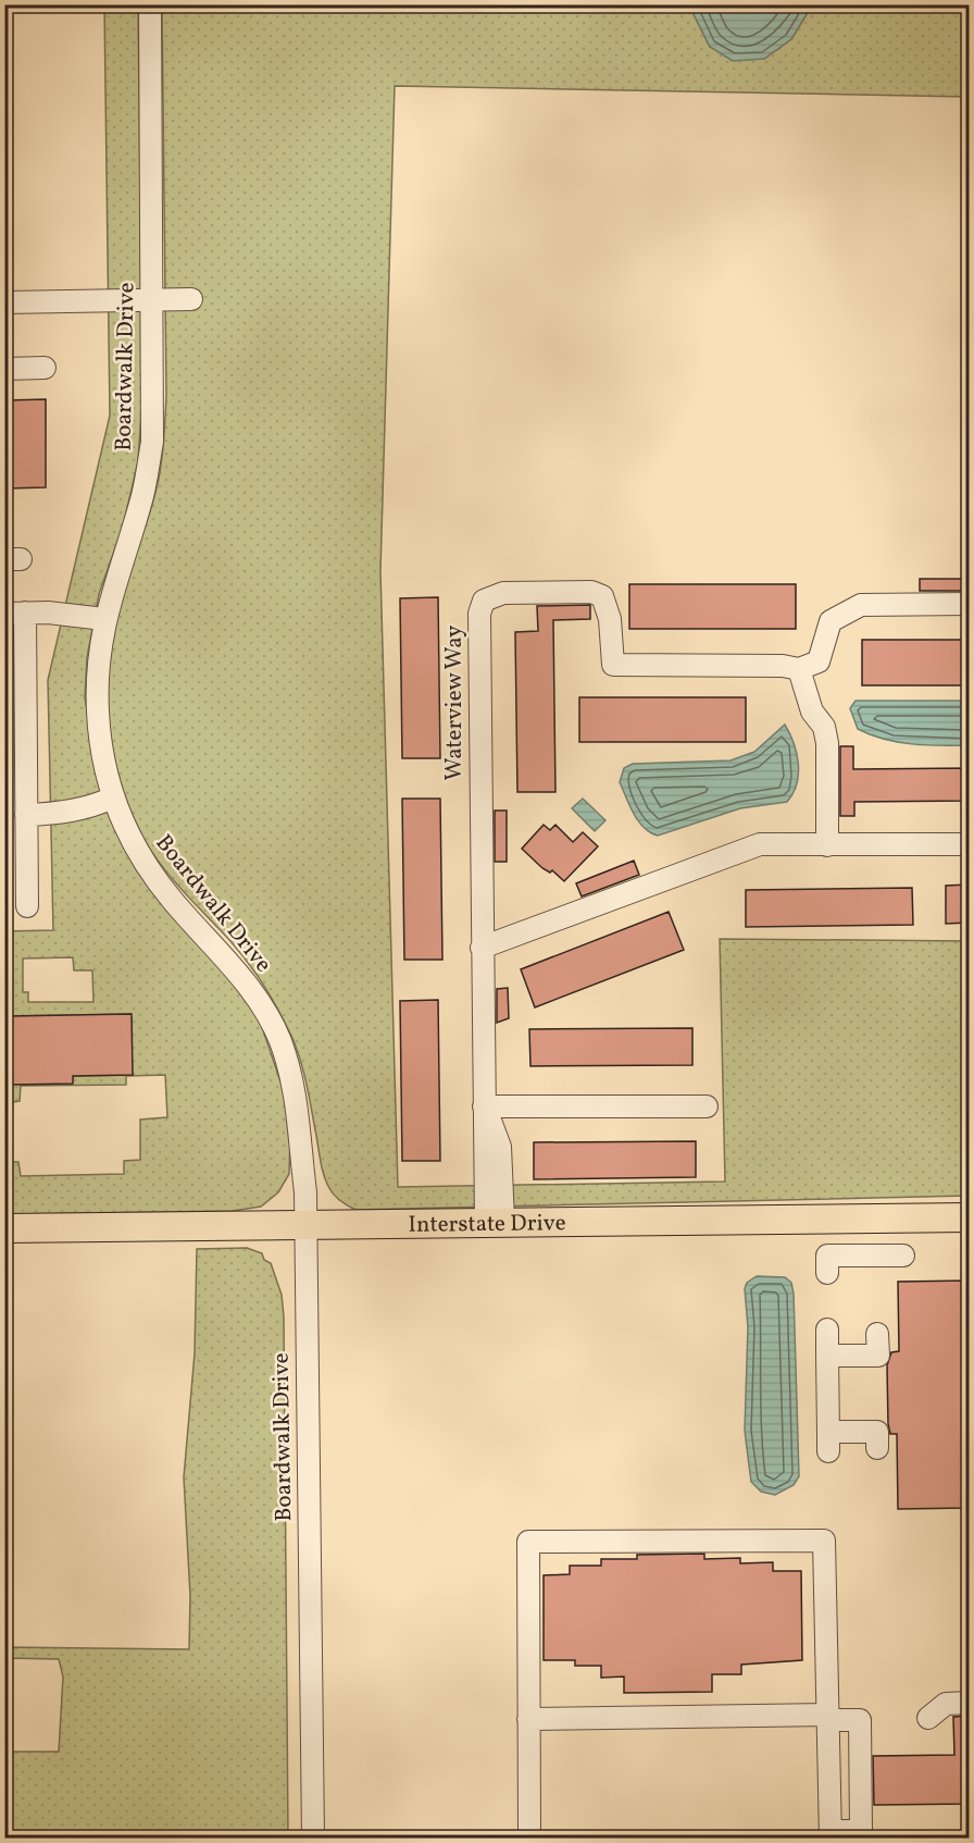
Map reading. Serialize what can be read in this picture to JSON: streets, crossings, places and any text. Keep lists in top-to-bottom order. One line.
{"streets":{"main road":["Interstate Drive"],"street":["Boardwalk Drive","Waterview Way"]},"crossings":[["Boardwalk Drive","Interstate Drive"],["Waterview Way","Interstate Drive"]]}
